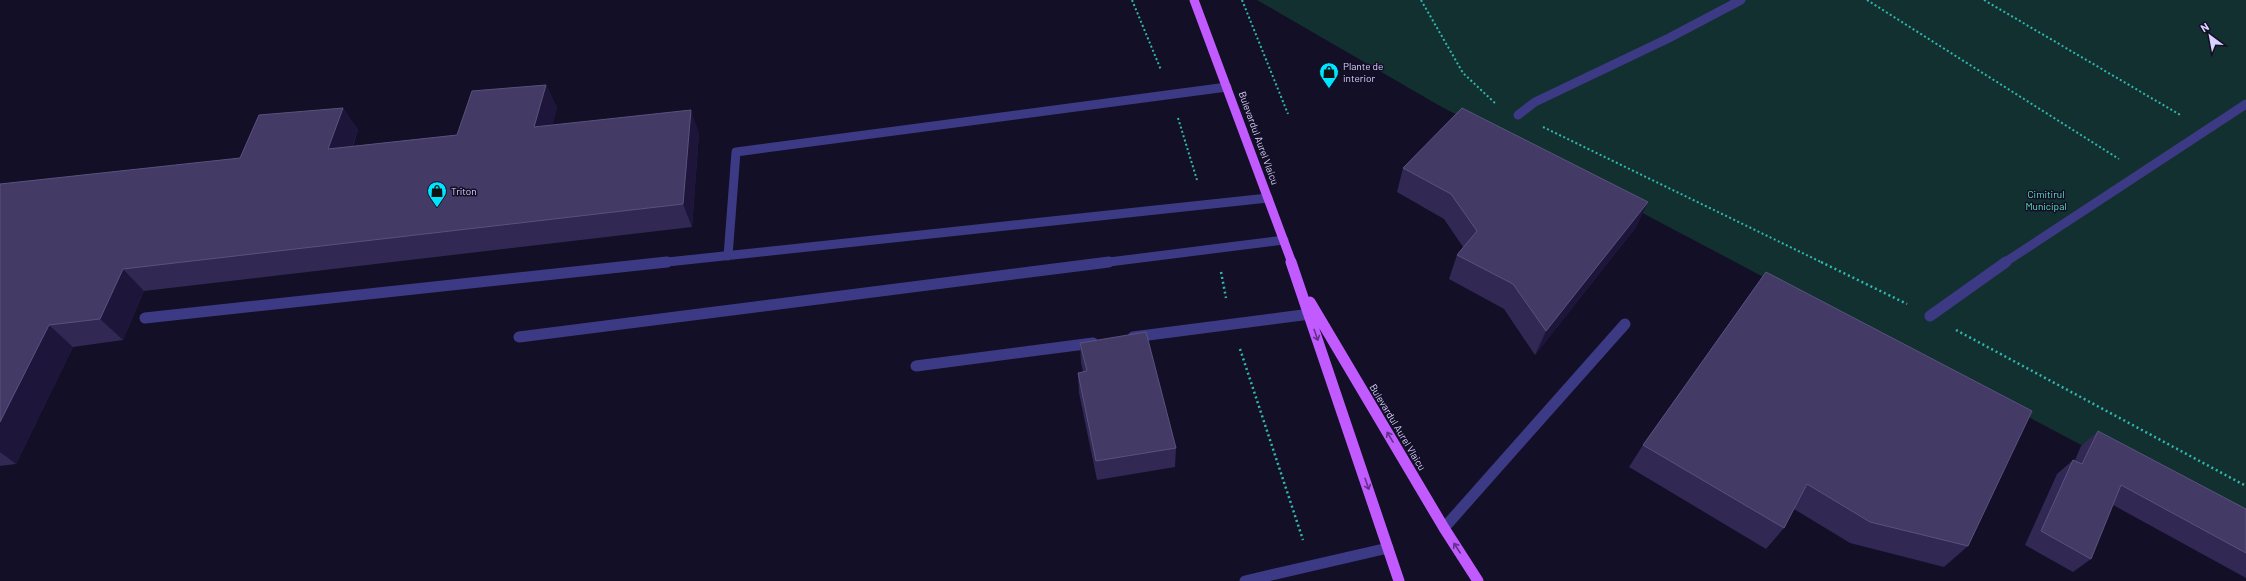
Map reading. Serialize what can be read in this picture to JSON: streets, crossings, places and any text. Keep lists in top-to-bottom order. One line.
{"streets":{"main road":["Bulevardul Aurel Vlaicu"]},"parks":["Cimitirul Municipal"],"places":{"shop":["Plante de interior","Triton"]},"north":"top left"}
